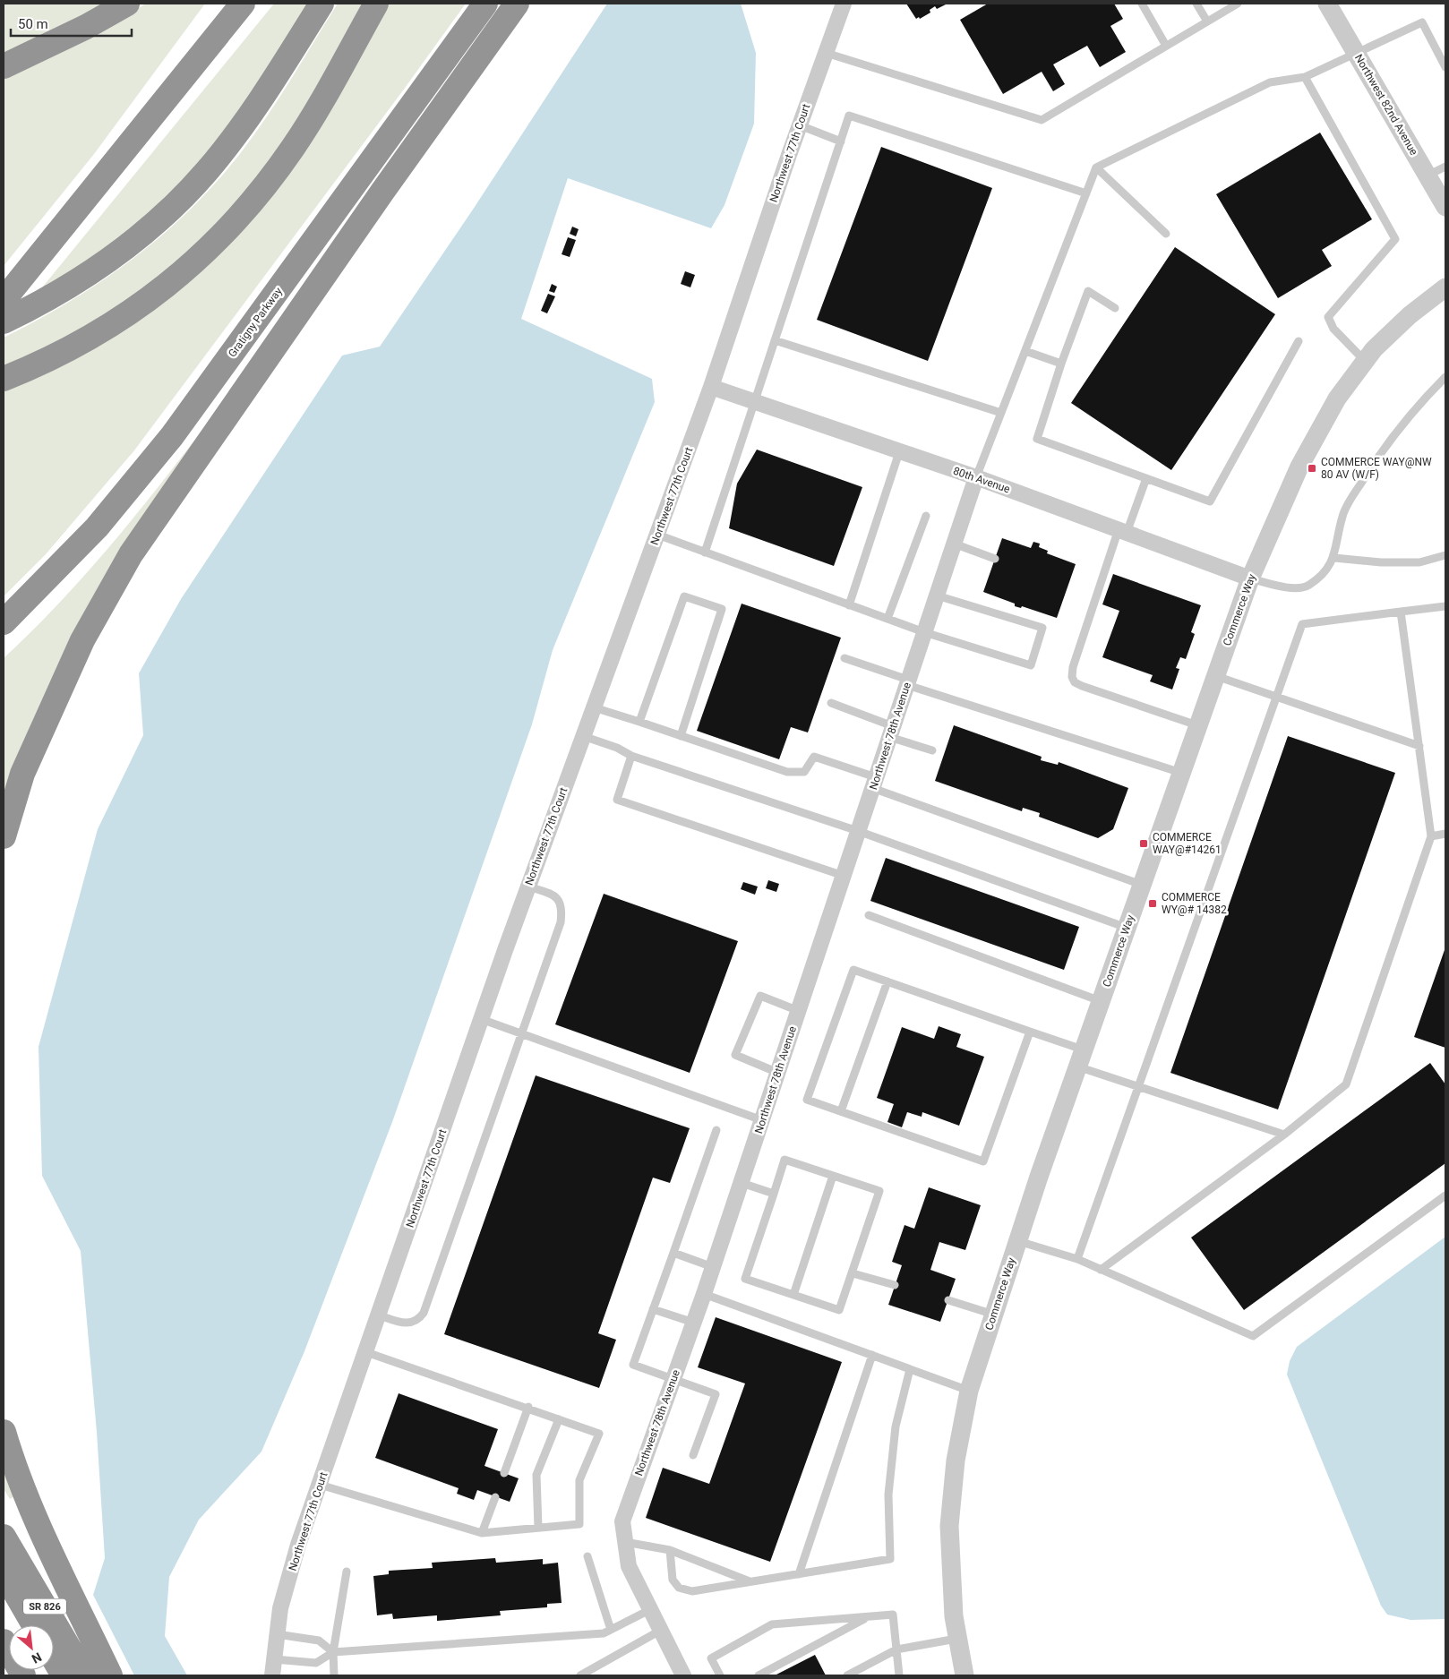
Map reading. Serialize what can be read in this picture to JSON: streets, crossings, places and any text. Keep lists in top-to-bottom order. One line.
{"streets":{"highway":["Gratigny Parkway","SR 826"],"street":["Northwest 82nd Avenue","Northwest 77th Court","80th Avenue","Commerce Way","Northwest 78th Avenue"]},"crossings":[["Northwest 77th Court","80th Avenue"],["80th Avenue","Commerce Way"],["80th Avenue","Northwest 78th Avenue"]],"places":{"transit":["COMMERCE WAY@NW 80 AV (W/F)","COMMERCE WAY@#14261","COMMERCE WY@# 14382"]},"scale_bar":"50 m","north":"bottom right"}
